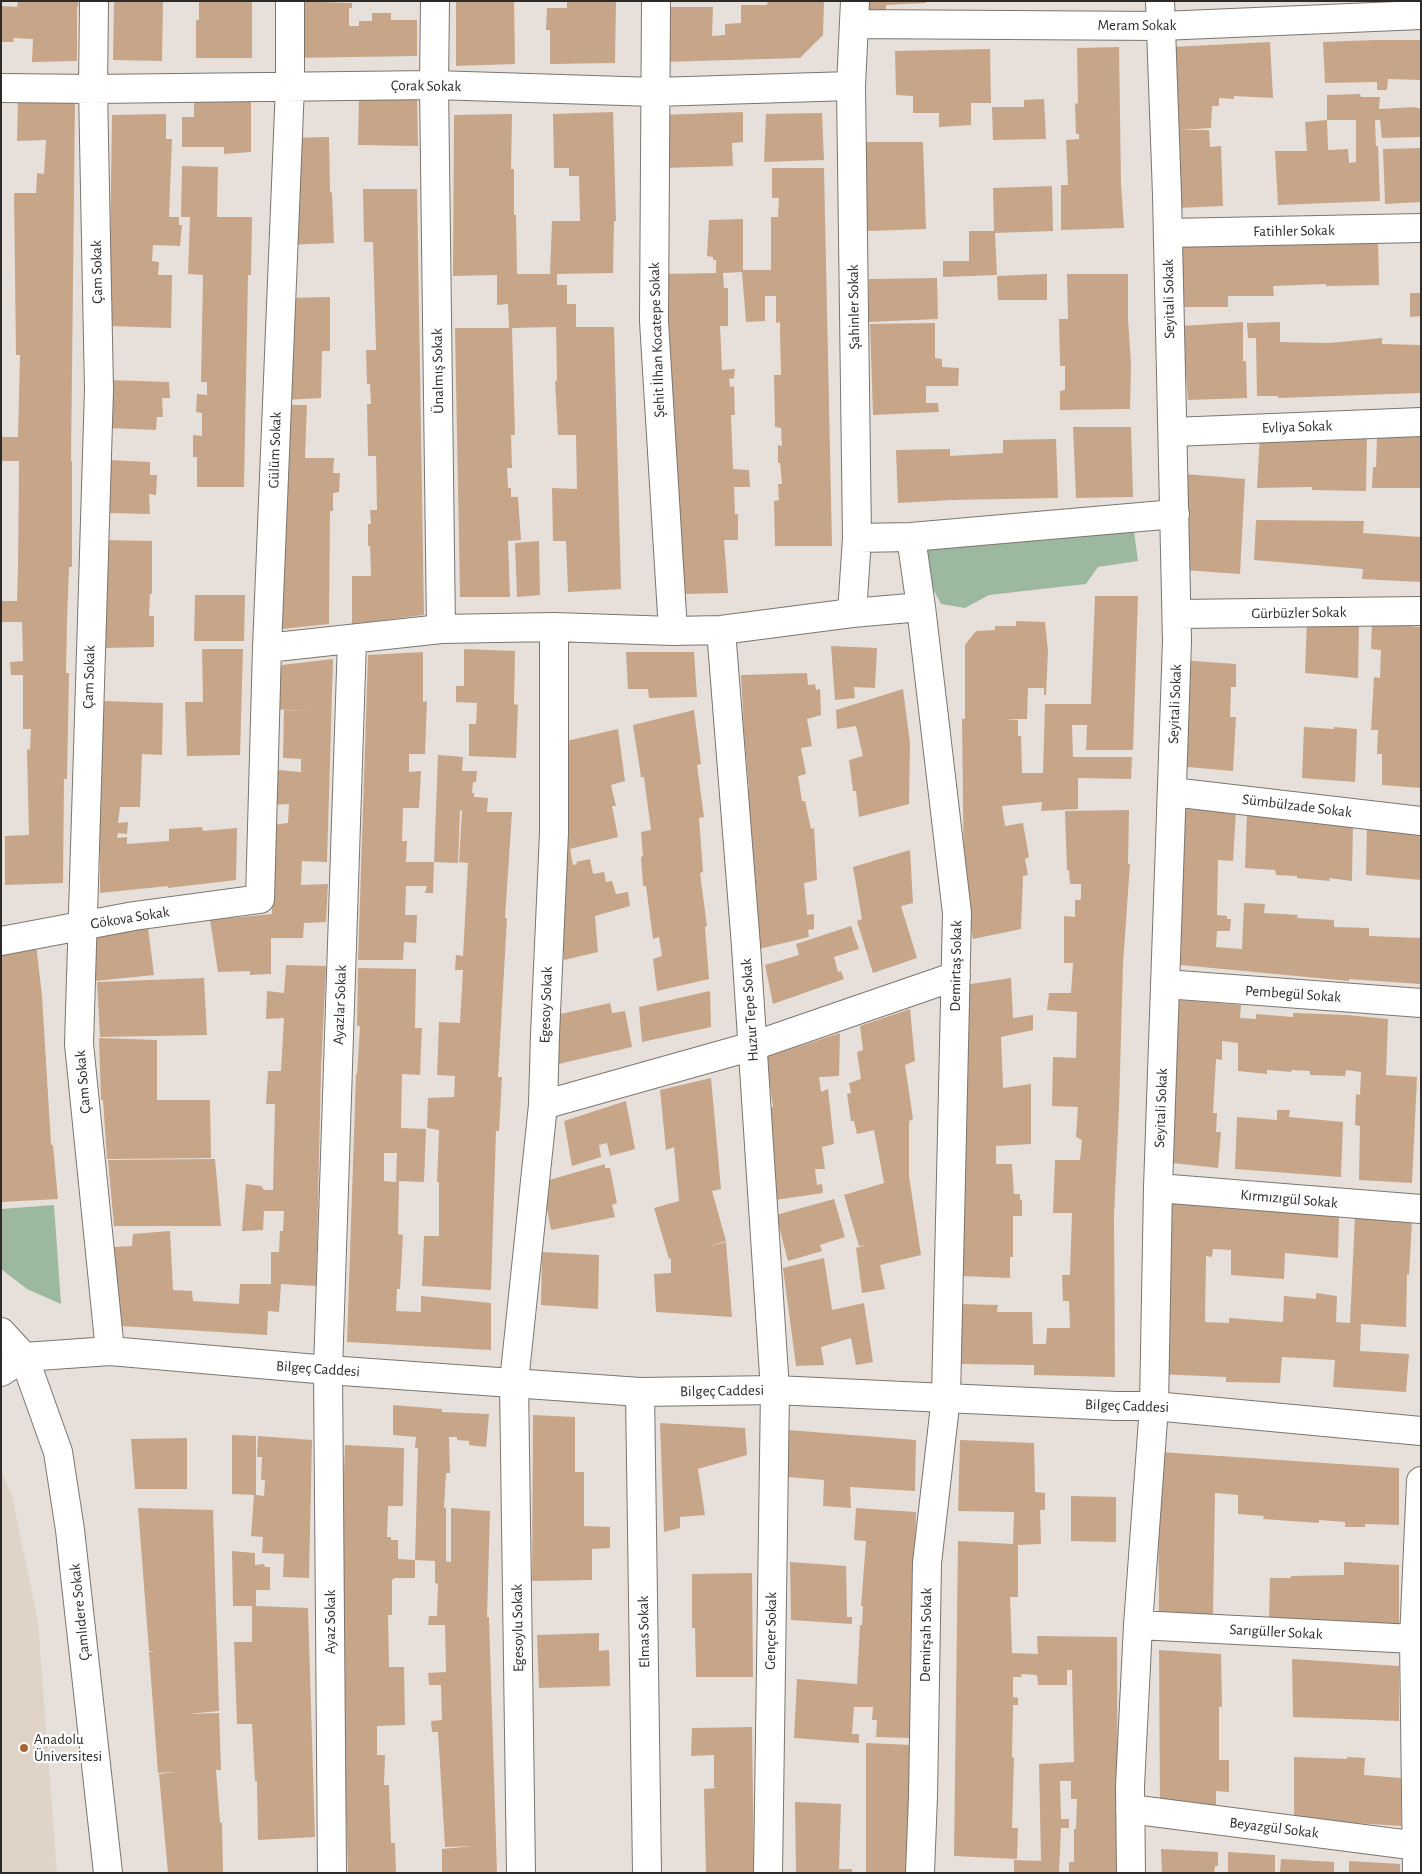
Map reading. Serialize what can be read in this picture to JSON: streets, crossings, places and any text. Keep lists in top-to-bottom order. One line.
{"streets":{"street":["Meram Sokak","Çorak Sokak","Fatihler Sokak","Çam Sokak","Seyitali Sokak","Şahinler Sokak","Şehit İlhan Kocatepe Sokak","Ünalmış Sokak","Evliya Sokak","Gülüm Sokak","Gürbüzler Sokak","Sümbülzade Sokak","Gökova Sokak","Demirtaş Sokak","Pembegül Sokak","Ayazlar Sokak","Egesoy Sokak","Huzur Tepe Sokak","Kırmızıgül Sokak","Bilgeç Caddesi","Çamlıdere Sokak","Ayaz Sokak","Egesoylu Sokak","Gençer Sokak","Elmas Sokak","Sarıgüller Sokak","Demirşah Sokak","Beyazgül Sokak"]},"crossings":[["Meram Sokak","Seyitali Sokak"],["Meram Sokak","Şahinler Sokak"],["Çorak Sokak","Çam Sokak"],["Çorak Sokak","Şahinler Sokak"],["Çorak Sokak","Şehit İlhan Kocatepe Sokak"],["Çorak Sokak","Ünalmış Sokak"],["Çorak Sokak","Gülüm Sokak"],["Fatihler Sokak","Seyitali Sokak"],["Çam Sokak","Gökova Sokak"],["Çam Sokak","Bilgeç Caddesi"],["Seyitali Sokak","Evliya Sokak"],["Seyitali Sokak","Gürbüzler Sokak"],["Seyitali Sokak","Sümbülzade Sokak"],["Seyitali Sokak","Pembegül Sokak"],["Seyitali Sokak","Kırmızıgül Sokak"],["Seyitali Sokak","Bilgeç Caddesi"],["Seyitali Sokak","Sarıgüller Sokak"],["Seyitali Sokak","Beyazgül Sokak"],["Gülüm Sokak","Gökova Sokak"],["Demirtaş Sokak","Bilgeç Caddesi"],["Demirtaş Sokak","Demirşah Sokak"],["Ayazlar Sokak","Bilgeç Caddesi"],["Ayazlar Sokak","Ayaz Sokak"],["Egesoy Sokak","Bilgeç Caddesi"],["Egesoy Sokak","Egesoylu Sokak"],["Huzur Tepe Sokak","Bilgeç Caddesi"],["Huzur Tepe Sokak","Gençer Sokak"],["Bilgeç Caddesi","Çamlıdere Sokak"],["Bilgeç Caddesi","Ayaz Sokak"],["Bilgeç Caddesi","Egesoylu Sokak"],["Bilgeç Caddesi","Gençer Sokak"],["Bilgeç Caddesi","Elmas Sokak"],["Bilgeç Caddesi","Demirşah Sokak"]],"places":["Anadolu Üniversitesi"]}
